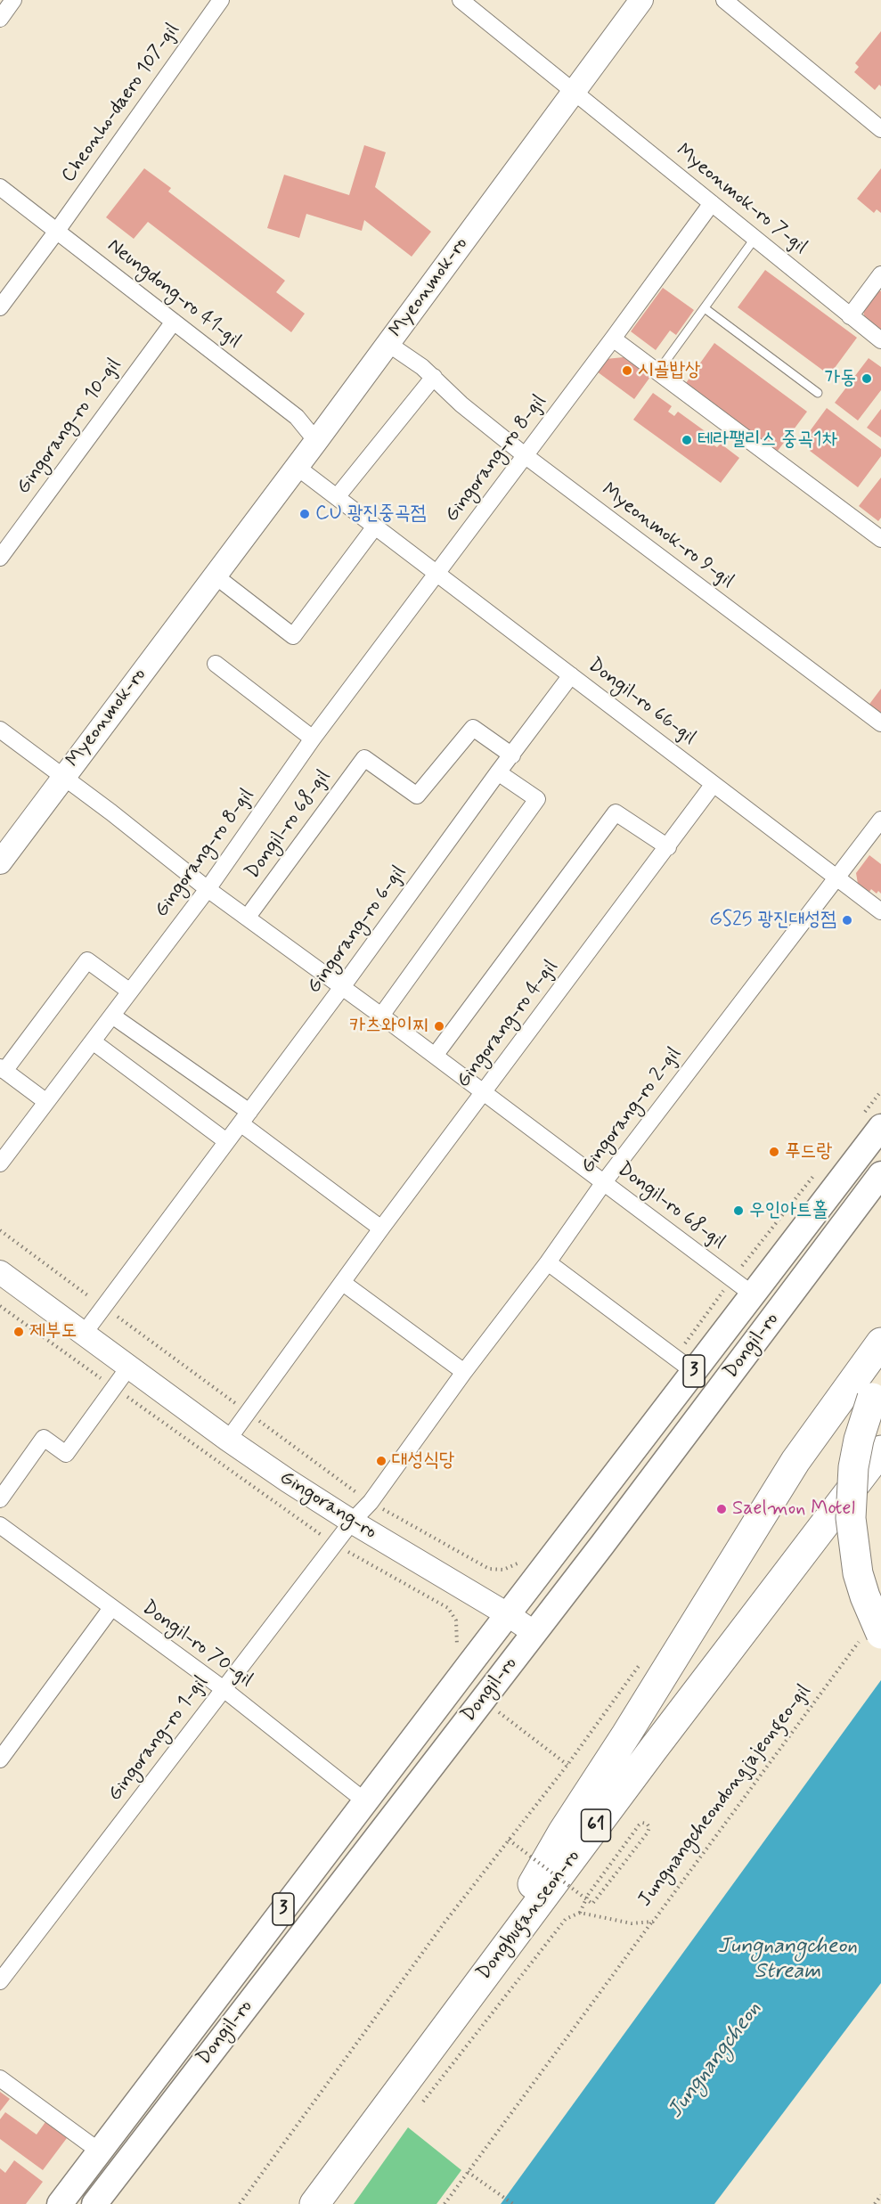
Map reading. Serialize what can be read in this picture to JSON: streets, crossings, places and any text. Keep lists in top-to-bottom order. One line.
{"streets":{"highway":["61","Dongbuganseon-ro"],"main road":["Dongil-ro","3"],"street":["Cheonho-daero 107-gil","Myeonmok-ro 7-gil","Myeonmok-ro","Neungdong-ro 41-gil","Gingorang-ro 10-gil","Gingorang-ro 8-gil","Myeonmok-ro 9-gil","Dongil-ro 66-gil","Dongil-ro 68-gil","Gingorang-ro 6-gil","Gingorang-ro 4-gil","Gingorang-ro 2-gil","Gingorang-ro","Dongil-ro 70-gil","Gingorang-ro 1-gil"],"path":["Jungnangcheondongjajeongeo-gil"]},"crossings":[["Cheonho-daero 107-gil","Neungdong-ro 41-gil"],["Myeonmok-ro 7-gil","Myeonmok-ro"],["Myeonmok-ro 7-gil","Gingorang-ro 8-gil"],["Myeonmok-ro","Neungdong-ro 41-gil"],["Myeonmok-ro","Myeonmok-ro 9-gil"],["Myeonmok-ro","Dongil-ro 66-gil"],["Myeonmok-ro","Dongil-ro 68-gil"],["Neungdong-ro 41-gil","Gingorang-ro 10-gil"],["Gingorang-ro 8-gil","Myeonmok-ro 9-gil"],["Gingorang-ro 8-gil","Dongil-ro 66-gil"],["Gingorang-ro 8-gil","Dongil-ro 68-gil"],["Dongil-ro 66-gil","Gingorang-ro 6-gil"],["Dongil-ro 66-gil","Gingorang-ro 4-gil"],["Dongil-ro 66-gil","Gingorang-ro 2-gil"],["Dongil-ro 68-gil","Gingorang-ro 6-gil"],["Dongil-ro 68-gil","Gingorang-ro 4-gil"],["Dongil-ro 68-gil","Gingorang-ro 2-gil"],["Dongil-ro 68-gil","Dongil-ro"],["Gingorang-ro 6-gil","Gingorang-ro"],["Gingorang-ro 4-gil","Gingorang-ro"],["Gingorang-ro 2-gil","Gingorang-ro"],["Gingorang-ro 2-gil","Gingorang-ro 1-gil"],["Dongil-ro","Gingorang-ro"],["Dongil-ro","Dongil-ro 70-gil"],["Gingorang-ro","Gingorang-ro 1-gil"],["Dongil-ro 70-gil","Gingorang-ro 1-gil"]],"water":["Jungnangcheon Stream","Jungnangcheon"],"places":["시골밥상","가동","테라팰리스 중곡1차","CU 광진중곡점","GS25 광진대성점","카츠와이찌","푸드랑","우인아트홀","제부도","대성식당","Saelmon Motel"]}
